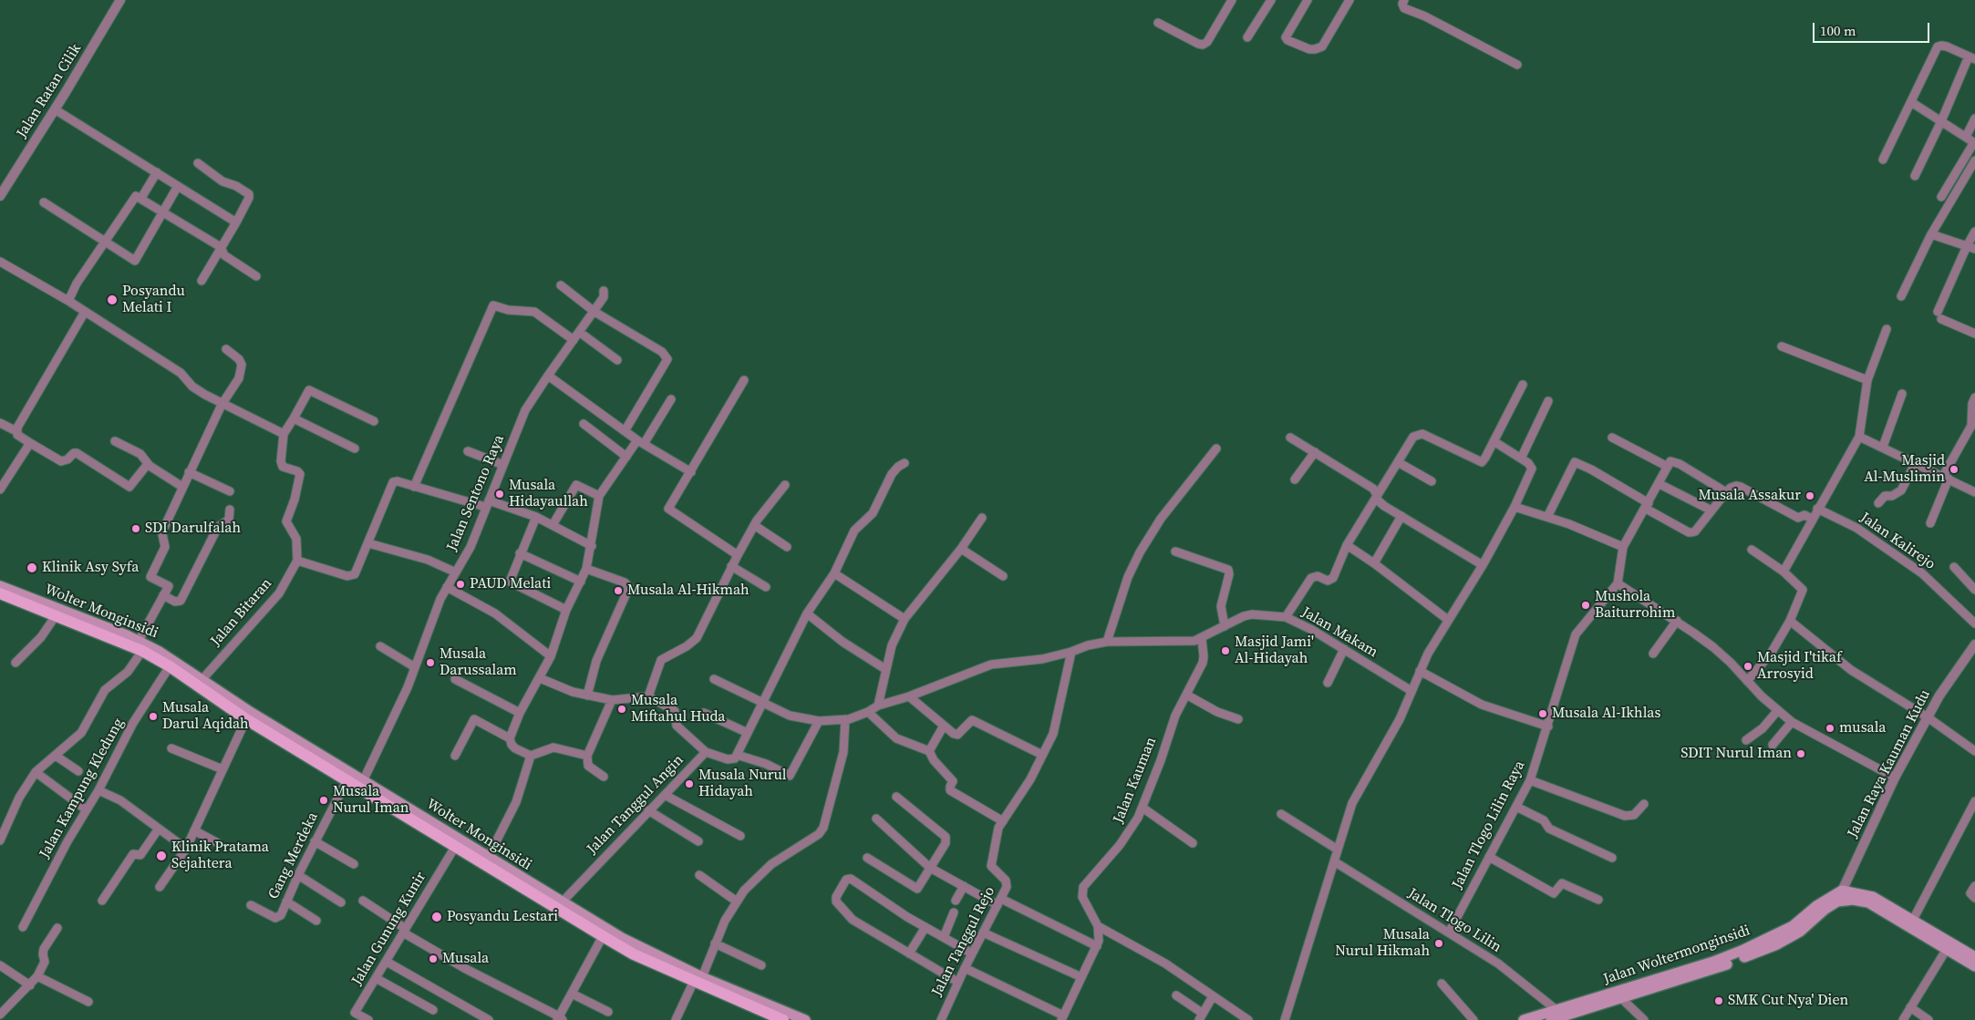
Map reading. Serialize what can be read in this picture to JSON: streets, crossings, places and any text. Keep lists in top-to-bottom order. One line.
{"streets":{"main road":["Wolter Monginsidi","Jalan Woltermonginsidi"],"street":["Jalan Ratan Cilik","Jalan Sentono Raya","Jalan Kalirejo","Jalan Bitaran","Jalan Makam","Jalan Raya Kauman Kudu","Jalan Kauman","Jalan Kampung Kledung","Jalan Tanggul Angin","Jalan Tlogo Lilin Raya","Gang Merdeka","Jalan Tlogo Lilin","Jalan Gunung Kunir","Jalan Tanggul Rejo"]},"crossings":[["Jalan Sentono Raya","Wolter Monginsidi"],["Wolter Monginsidi","Jalan Bitaran"],["Wolter Monginsidi","Jalan Kampung Kledung"],["Wolter Monginsidi","Jalan Tanggul Angin"],["Wolter Monginsidi","Gang Merdeka"],["Wolter Monginsidi","Jalan Gunung Kunir"],["Jalan Makam","Jalan Kauman"],["Jalan Raya Kauman Kudu","Jalan Woltermonginsidi"],["Jalan Tlogo Lilin Raya","Jalan Tlogo Lilin"],["Jalan Tlogo Lilin","Jalan Woltermonginsidi"]],"places":["Posyandu Melati I","Masjid Al-Muslimin","Musala Hidayaullah","Musala Assakur","SDI Darulfalah","Klinik Asy Syfa","PAUD Melati","Musala Al-Hikmah","Mushola Baiturrohim","Masjid Jami' Al-Hidayah","Musala Darussalam","Masjid I'tikaf Arrosyid","Musala Miftahul Huda","Musala Al-Ikhlas","Musala Darul Aqidah","musala","SDIT Nurul Iman","Musala Nurul Hidayah","Musala Nurul Iman","Klinik Pratama Sejahtera","Posyandu Lestari","Musala Nurul Hikmah","Musala","SMK Cut Nya' Dien"],"scale_bar":"100 m"}
